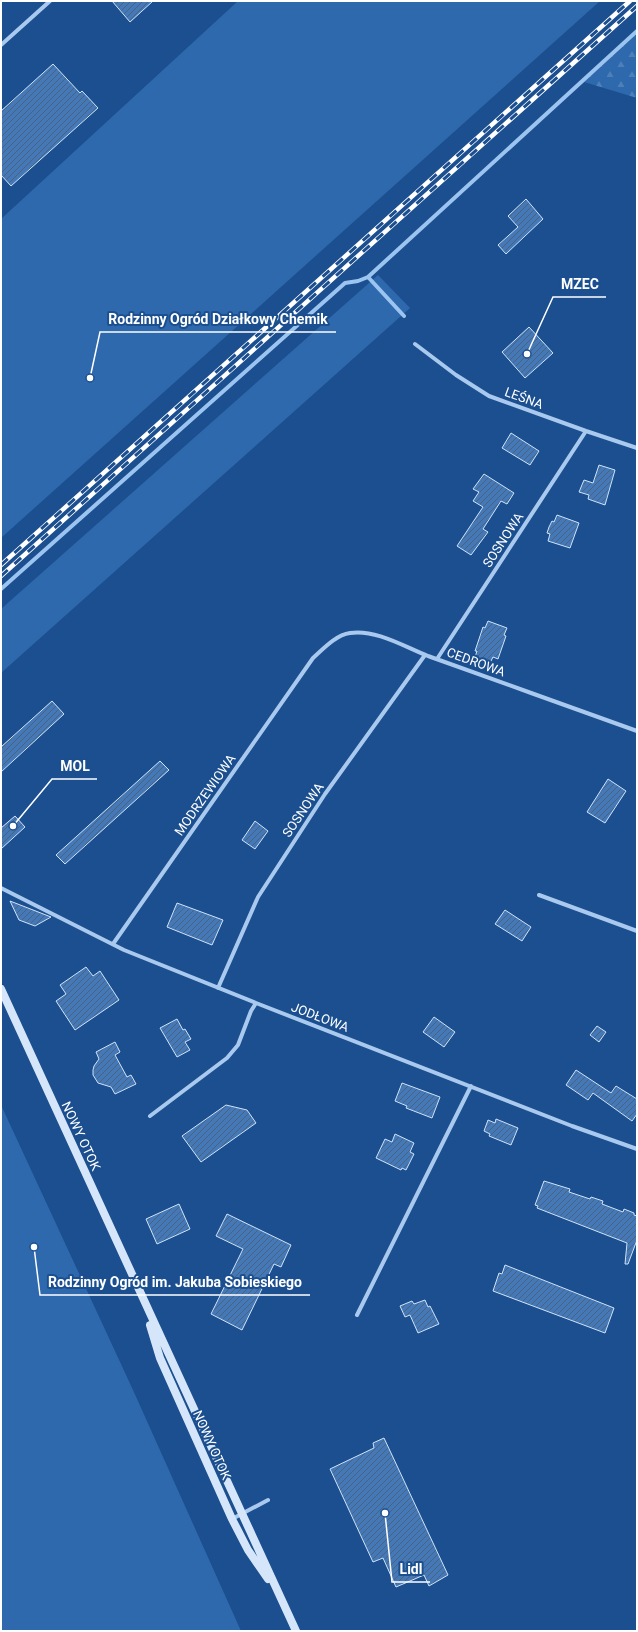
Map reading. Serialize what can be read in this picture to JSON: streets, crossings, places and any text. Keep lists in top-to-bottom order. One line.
{"streets":{"main road":["NOWY OTOK"],"street":["LEŚNA","SOSNOWA","CEDROWA","MODRZEWIOWA","JODŁOWA"]},"crossings":[["LEŚNA","SOSNOWA"],["SOSNOWA","CEDROWA"],["SOSNOWA","JODŁOWA"],["CEDROWA","MODRZEWIOWA"],["MODRZEWIOWA","JODŁOWA"]],"places":["MZEC","Rodzinny Ogród Działkowy Chemik","MOL","Rodzinny Ogród im. Jakuba Sobieskiego","Lidl"]}
